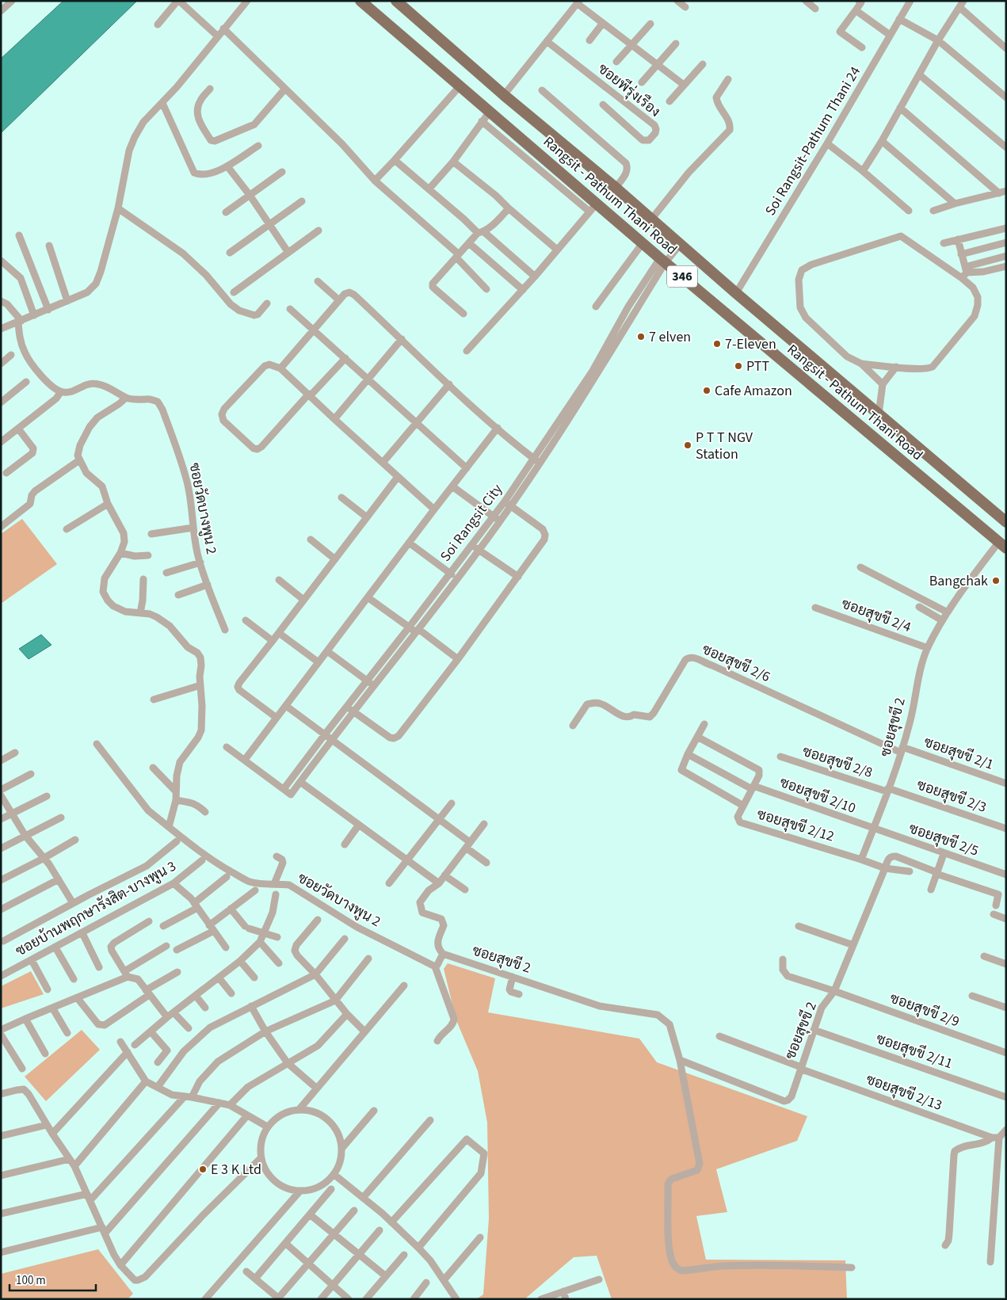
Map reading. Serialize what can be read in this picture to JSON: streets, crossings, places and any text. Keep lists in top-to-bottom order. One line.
{"streets":{"main road":["Rangsit - Pathum Thani Road","346"],"street":["ซอยพีรุ่งเรือง","Soi Rangsit-Pathum Thani 24","ซอยวัดบางพูน 2","Soi Rangsit City","ซอยสุขขี 2/4","ซอยสุขขี 2/6","ซอยสุขขี 2","ซอยสุขขี 2/1","ซอยสุขขี 2/8","ซอยสุขขี 2/10","ซอยสุขขี 2/3","ซอยสุขขี 2/12","ซอยสุขขี 2/5","ซอยบ้านพฤกษารังสิต-บางพูน 3","ซอยสุขขี 2/9","ซอยสุขขี 2/11","ซอยสุขขี 2/13"]},"crossings":[["Soi Rangsit-Pathum Thani 24","Rangsit - Pathum Thani Road"],["Rangsit - Pathum Thani Road","Soi Rangsit City"],["Rangsit - Pathum Thani Road","ซอยสุขขี 2"],["ซอยสุขขี 2/4","ซอยสุขขี 2"],["ซอยสุขขี 2/6","ซอยสุขขี 2"],["ซอยสุขขี 2/6","ซอยสุขขี 2/1"],["ซอยสุขขี 2","ซอยสุขขี 2/1"],["ซอยสุขขี 2","ซอยสุขขี 2/8"],["ซอยสุขขี 2","ซอยสุขขี 2/10"],["ซอยสุขขี 2","ซอยสุขขี 2/3"],["ซอยสุขขี 2","ซอยสุขขี 2/12"],["ซอยสุขขี 2","ซอยสุขขี 2/5"],["ซอยสุขขี 2","ซอยสุขขี 2/9"],["ซอยสุขขี 2","ซอยสุขขี 2/11"],["ซอยสุขขี 2","ซอยสุขขี 2/13"],["ซอยสุขขี 2/8","ซอยสุขขี 2/3"],["ซอยสุขขี 2/10","ซอยสุขขี 2/5"]],"places":["7 elven","7-Eleven","PTT","Cafe Amazon","P T T NGV Station","Bangchak","E 3 K Ltd"],"scale_bar":"100 m"}
